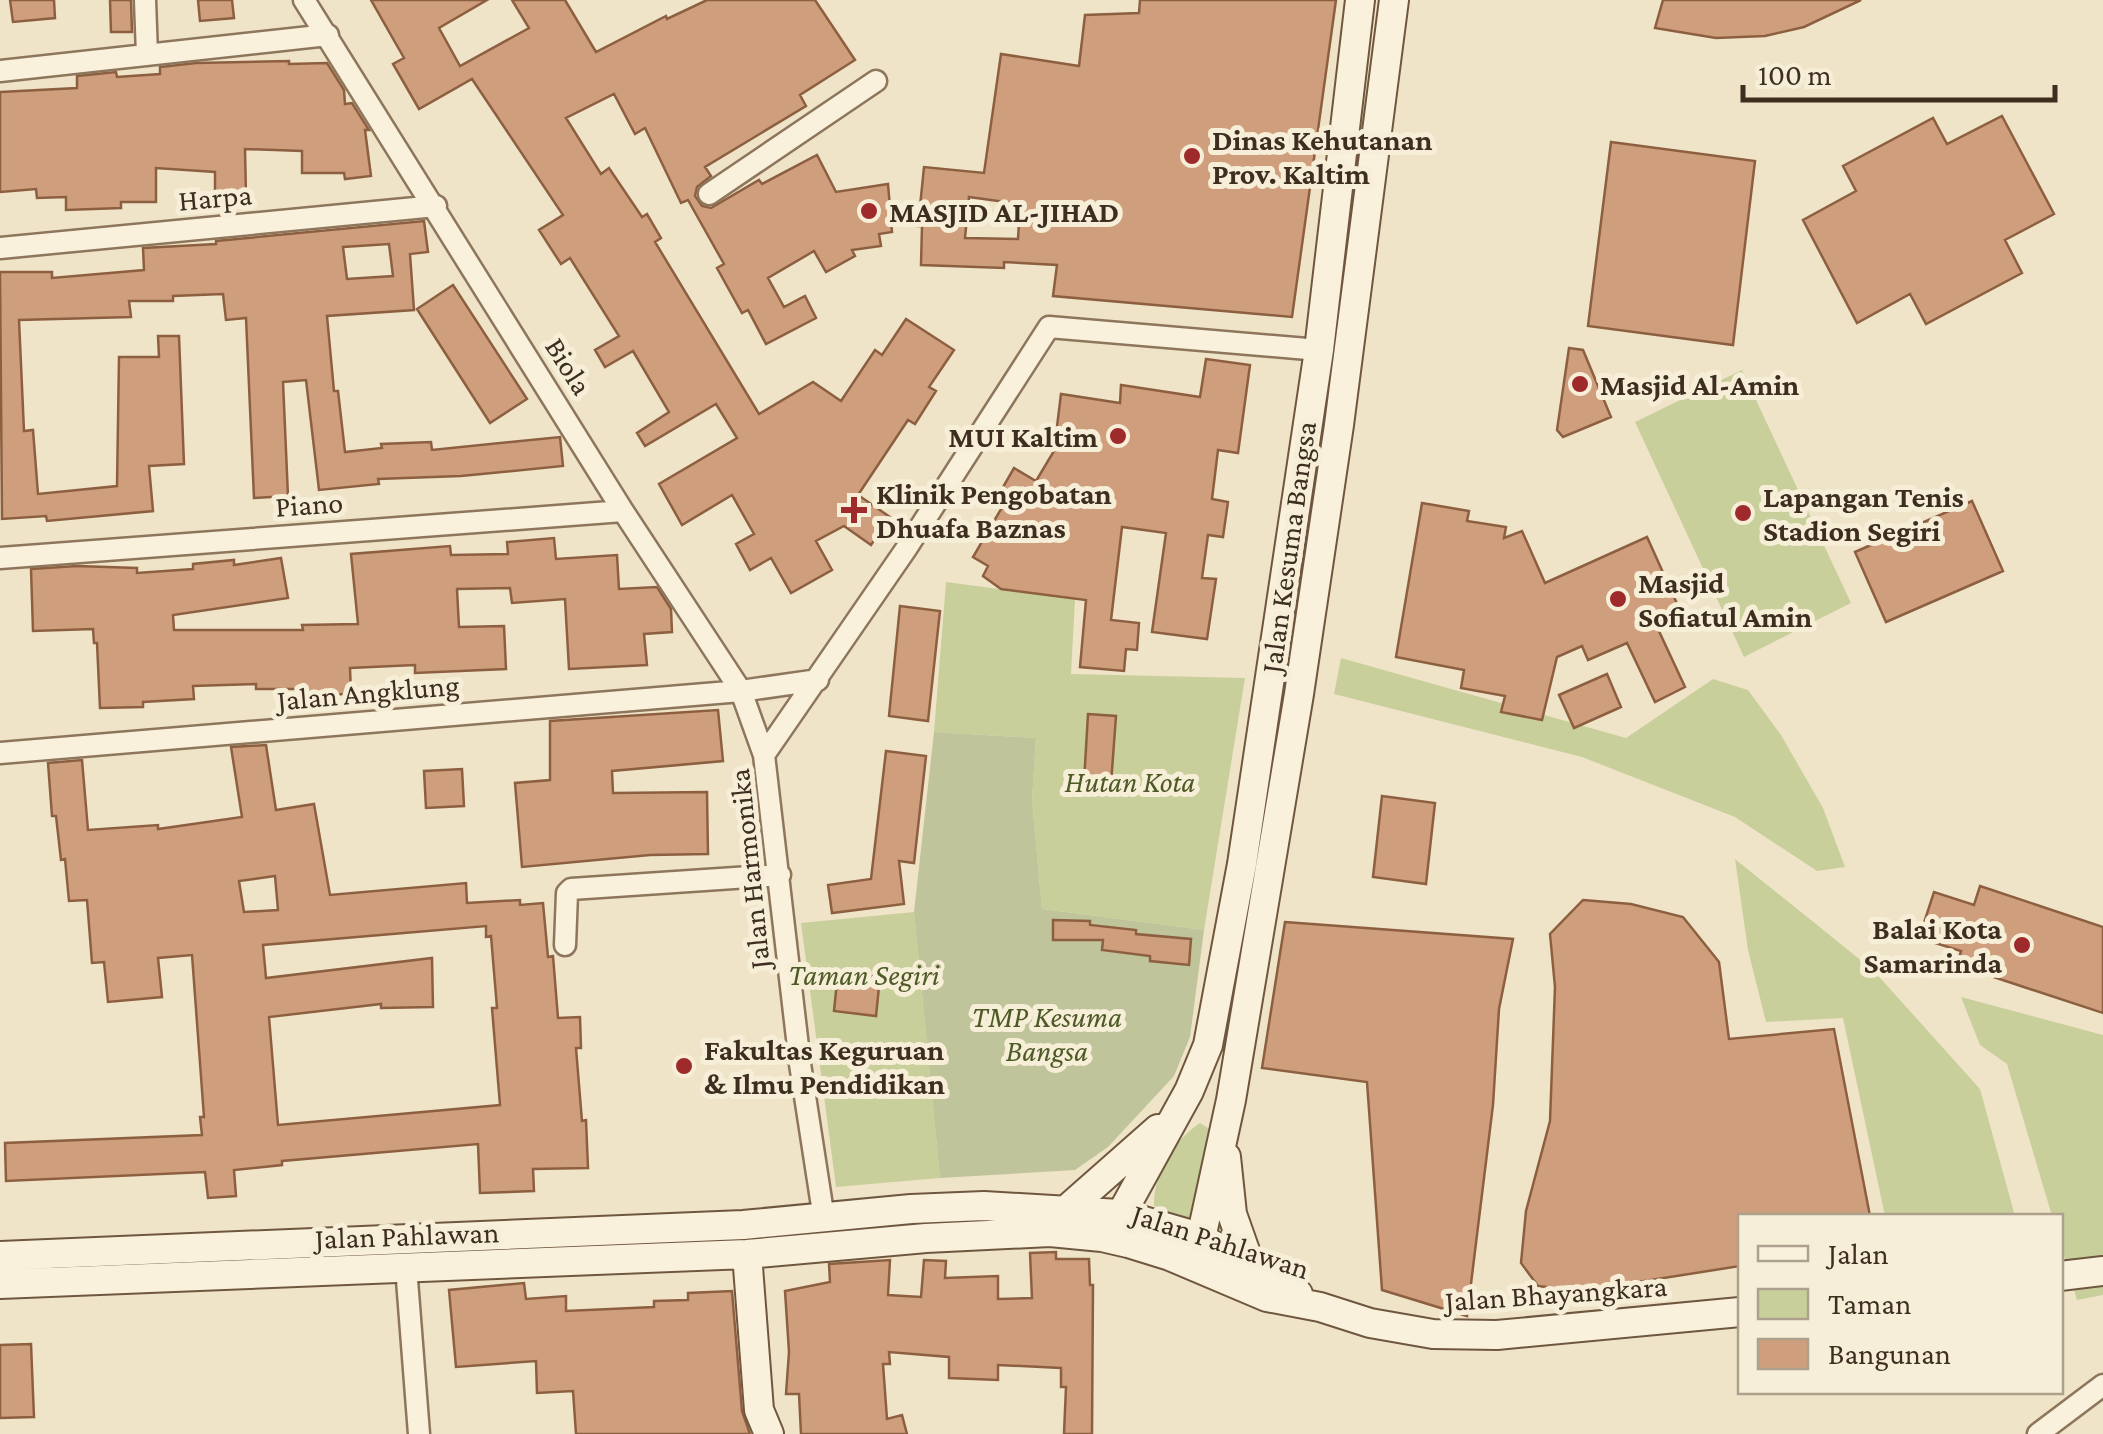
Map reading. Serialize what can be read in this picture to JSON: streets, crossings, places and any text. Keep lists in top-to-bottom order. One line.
{"streets":{"street":["Harpa","Biola","Piano","Jalan Kesuma Bangsa","Jalan Angklung","Jalan Harmonika","Jalan Pahlawan","Jalan Bhayangkara"]},"crossings":[["Harpa","Biola"],["Biola","Piano"],["Biola","Jalan Angklung"],["Biola","Jalan Harmonika"],["Jalan Kesuma Bangsa","Jalan Harmonika"],["Jalan Kesuma Bangsa","Jalan Pahlawan"],["Jalan Angklung","Jalan Harmonika"],["Jalan Harmonika","Jalan Pahlawan"],["Jalan Pahlawan","Jalan Bhayangkara"]],"parks":["Hutan Kota","Taman Segiri","TMP Kesuma Bangsa"],"places":{"other":["Dinas Kehutanan Prov. Kaltim","MASJID AL-JIHAD","Masjid Al-Amin","MUI Kaltim","Lapangan Tenis Stadion Segiri","Masjid Sofiatul Amin","Balai Kota Samarinda","Fakultas Keguruan & Ilmu Pendidikan"],"health":["Klinik Pengobatan Dhuafa Baznas"]},"legend":["Jalan","Taman","Bangunan"],"scale_bar":"100 m"}
